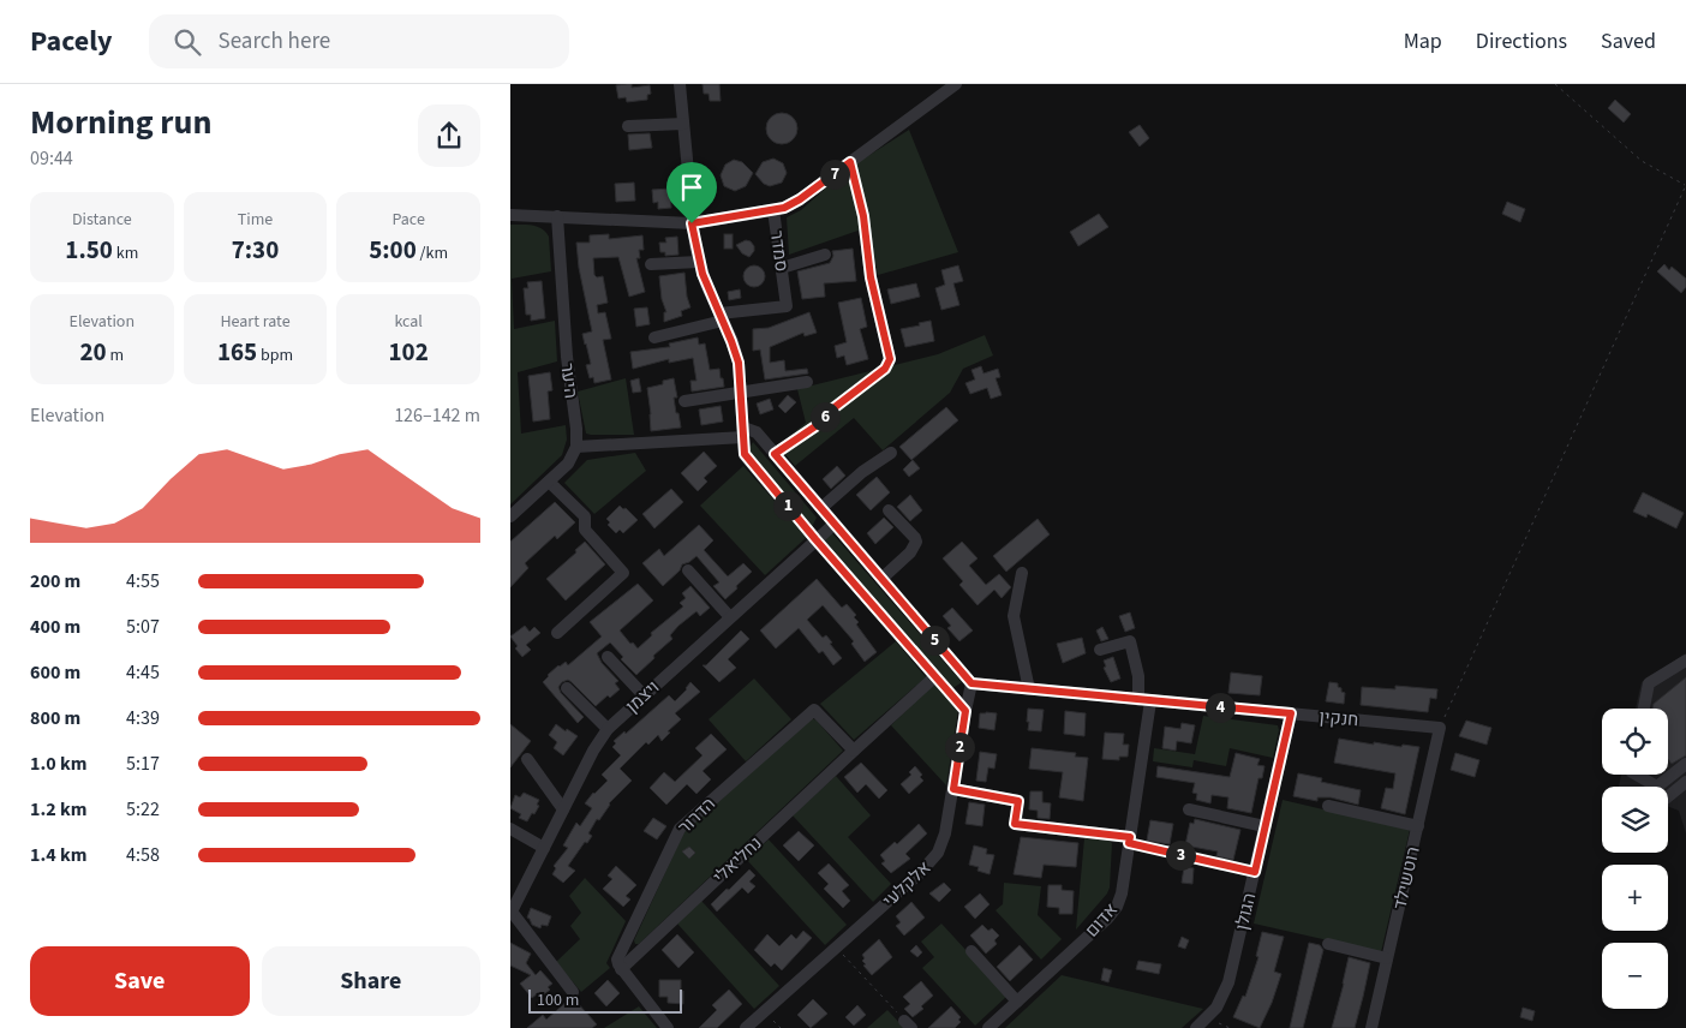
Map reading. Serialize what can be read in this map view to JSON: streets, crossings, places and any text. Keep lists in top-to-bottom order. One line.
{"streets":{"street":["סמדר","היער","ויצמן","חנקין","הדרור","נחליאלי","רוטשילד","אלקלעי","הגולן","אדום"]},"crossings":[["סמדר","היער"],["חנקין","רוטשילד"],["חנקין","אלקלעי"],["חנקין","הגולן"],["חנקין","אדום"],["הדרור","נחליאלי"]],"scale_bar":"100 m","page":{"header":"Pacely","search":"Search here","nav":["Map","Directions","Saved"],"heading":["Morning run","09:44"],"pins":["7","6","1","5","4","2","3"],"stats":[["Distance","1.50 km"],["Time","7:30"],["Pace","5:00 /km"],["Elevation","20 m"],["Heart rate","165 bpm"],["kcal","102"]],"chart":["Elevation","126–142 m"],"list":[{"name":"200 m","note":"4:55"},{"name":"400 m","note":"5:07"},{"name":"600 m","note":"4:45"},{"name":"800 m","note":"4:39"},{"name":"1.0 km","note":"5:17"},{"name":"1.2 km","note":"5:22"},{"name":"1.4 km","note":"4:58"}],"map_buttons":["+","−"],"buttons":["Save","Share"],"scale":"100 m"}}
